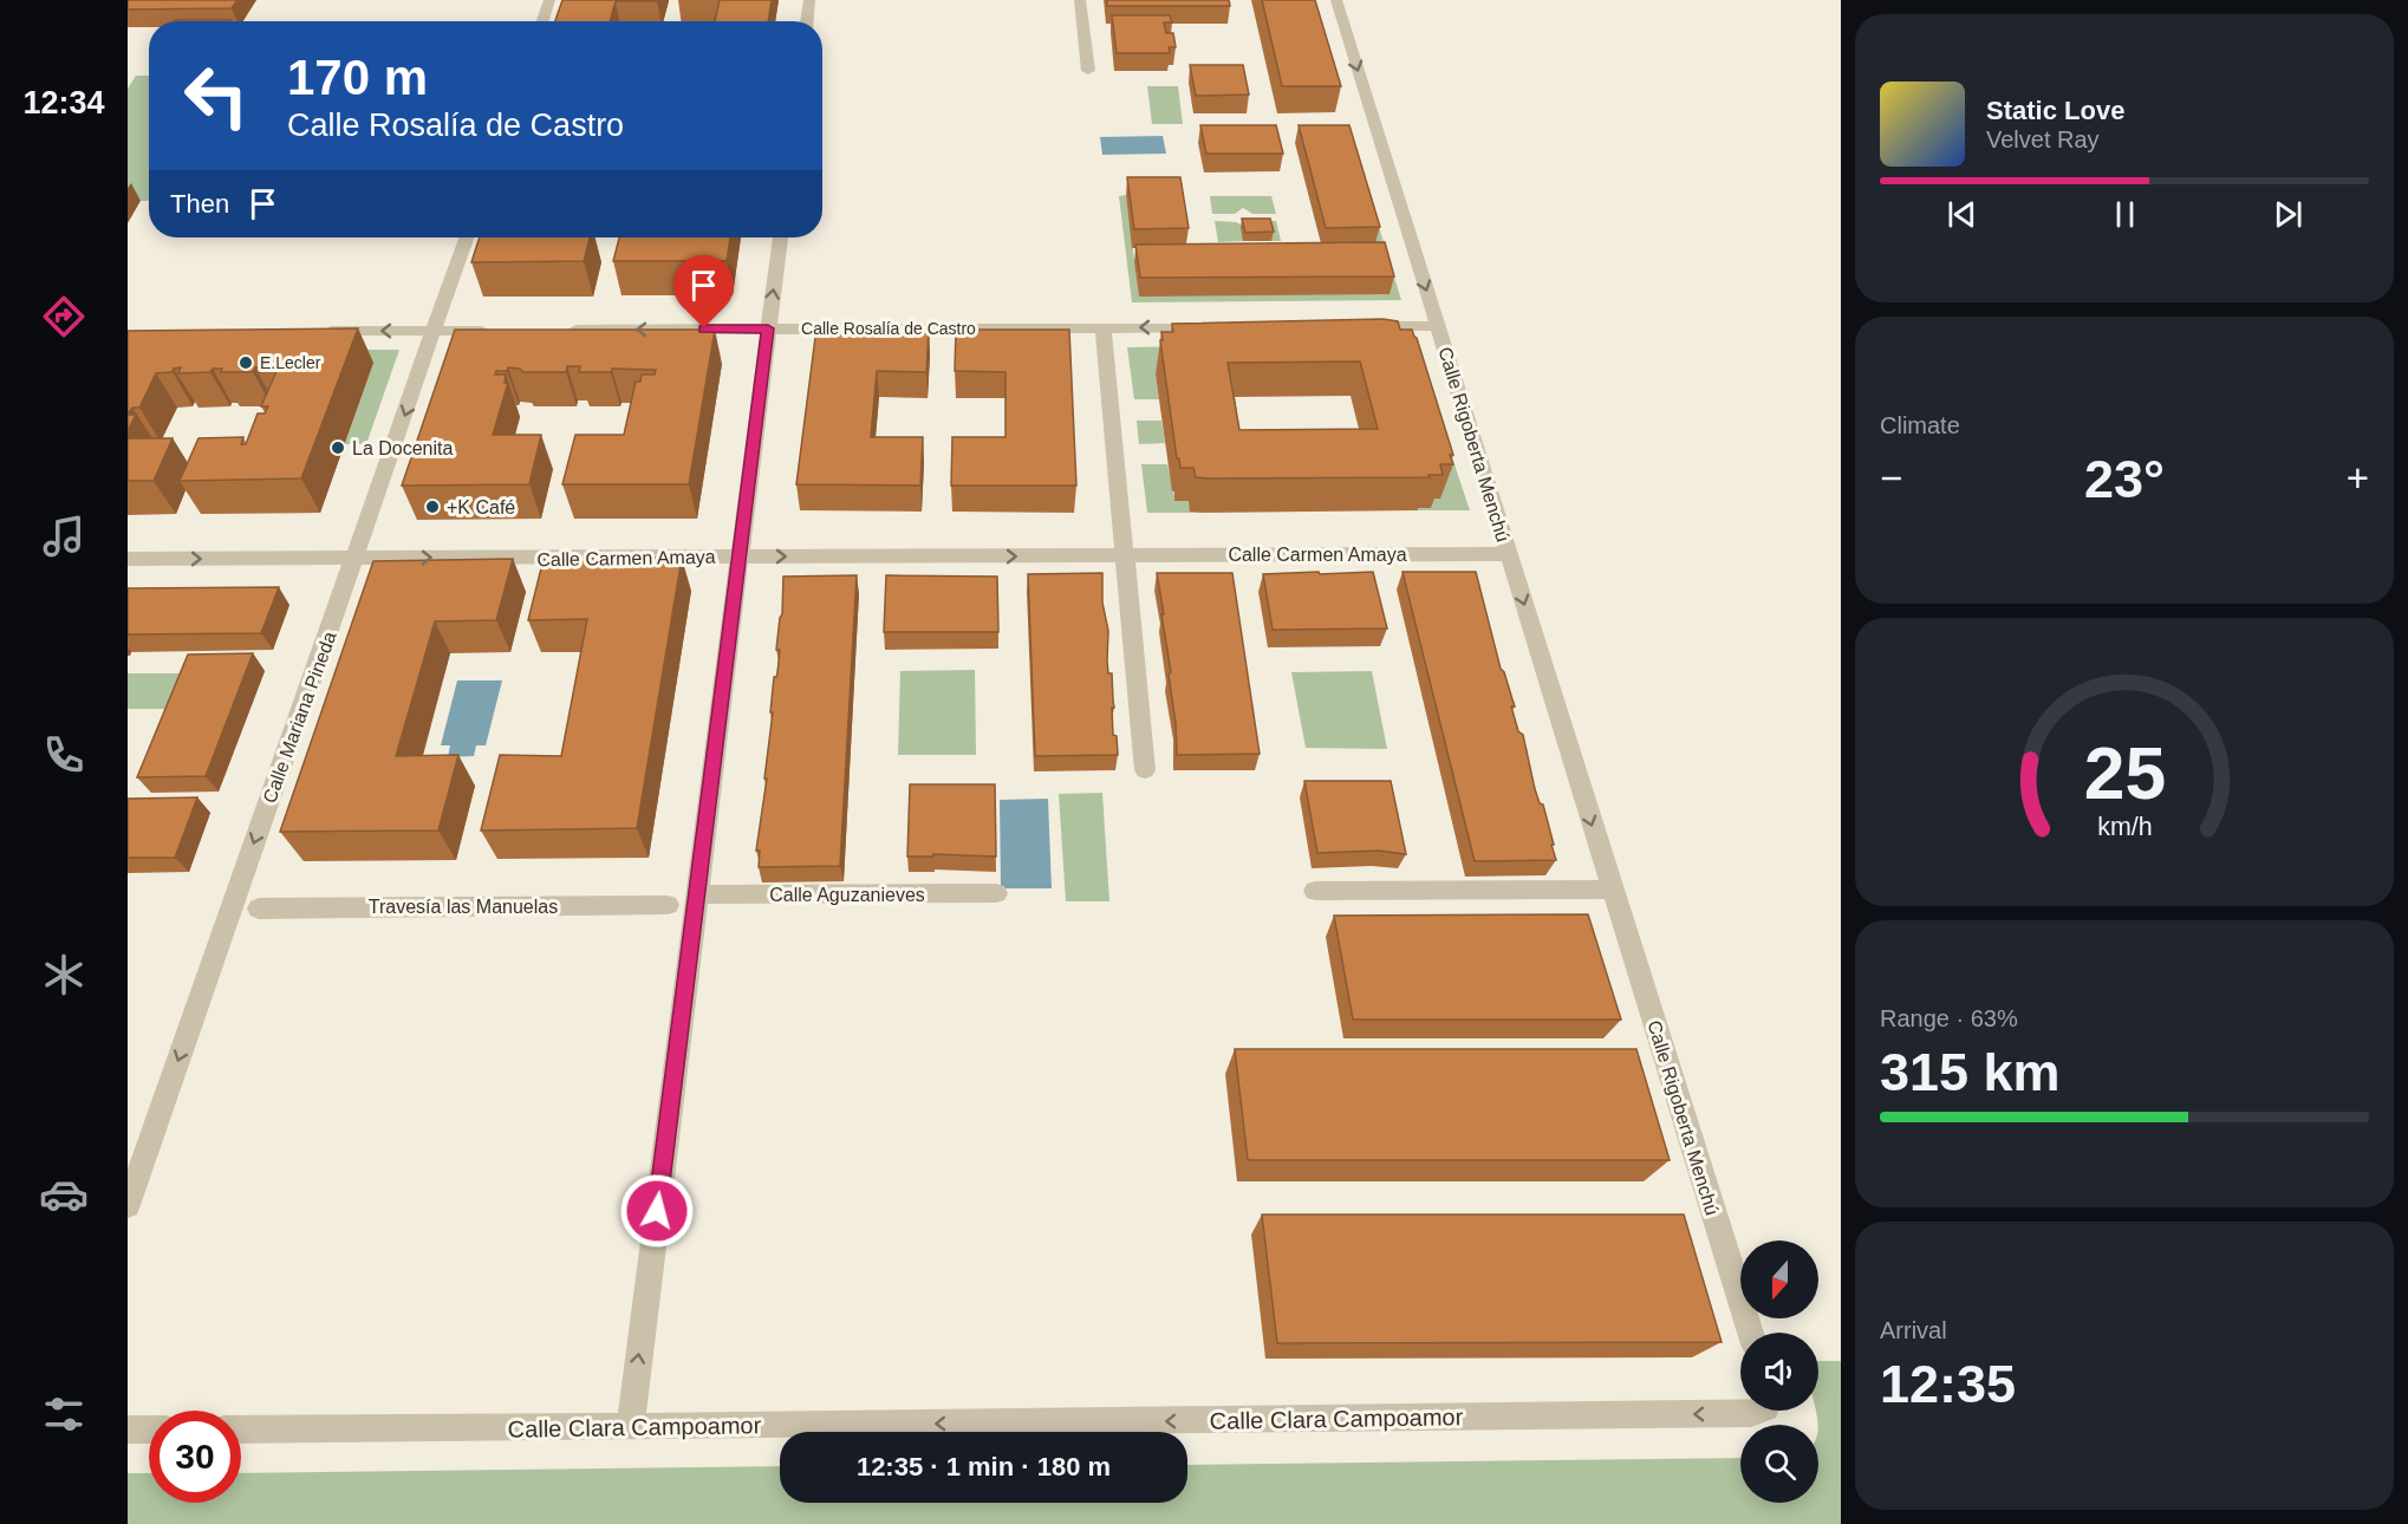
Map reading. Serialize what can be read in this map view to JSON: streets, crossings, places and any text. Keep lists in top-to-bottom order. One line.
{"streets":{"street":["Calle Rosalía de Castro","Calle Rigoberta Menchú","Calle Carmen Amaya","Calle Mariana Pineda","Calle Aguzanieves","Travesía las Manuelas","Calle Clara Campoamor"]},"crossings":[["Calle Rigoberta Menchú","Calle Carmen Amaya"],["Calle Carmen Amaya","Calle Mariana Pineda"]],"one_way":["Calle Rosalía de Castro","Calle Rigoberta Menchú","Calle Carmen Amaya","Calle Mariana Pineda","Calle Clara Campoamor"],"places":["E.Lecler","La Docenita","+K Café"],"north":"bottom","page":{"tabs":"12:34","turn":["170 m","Calle Rosalía de Castro"],"song":["Static Love","Velvet Ray"],"then":"Then","tile":["Climate",["Range · 63%","315 km"],["Arrival","12:35"]],"heat":["−","23°","+"],"limit":"30","trip":"12:35 · 1 min · 180 m","gauge":["25","km/h"]}}
